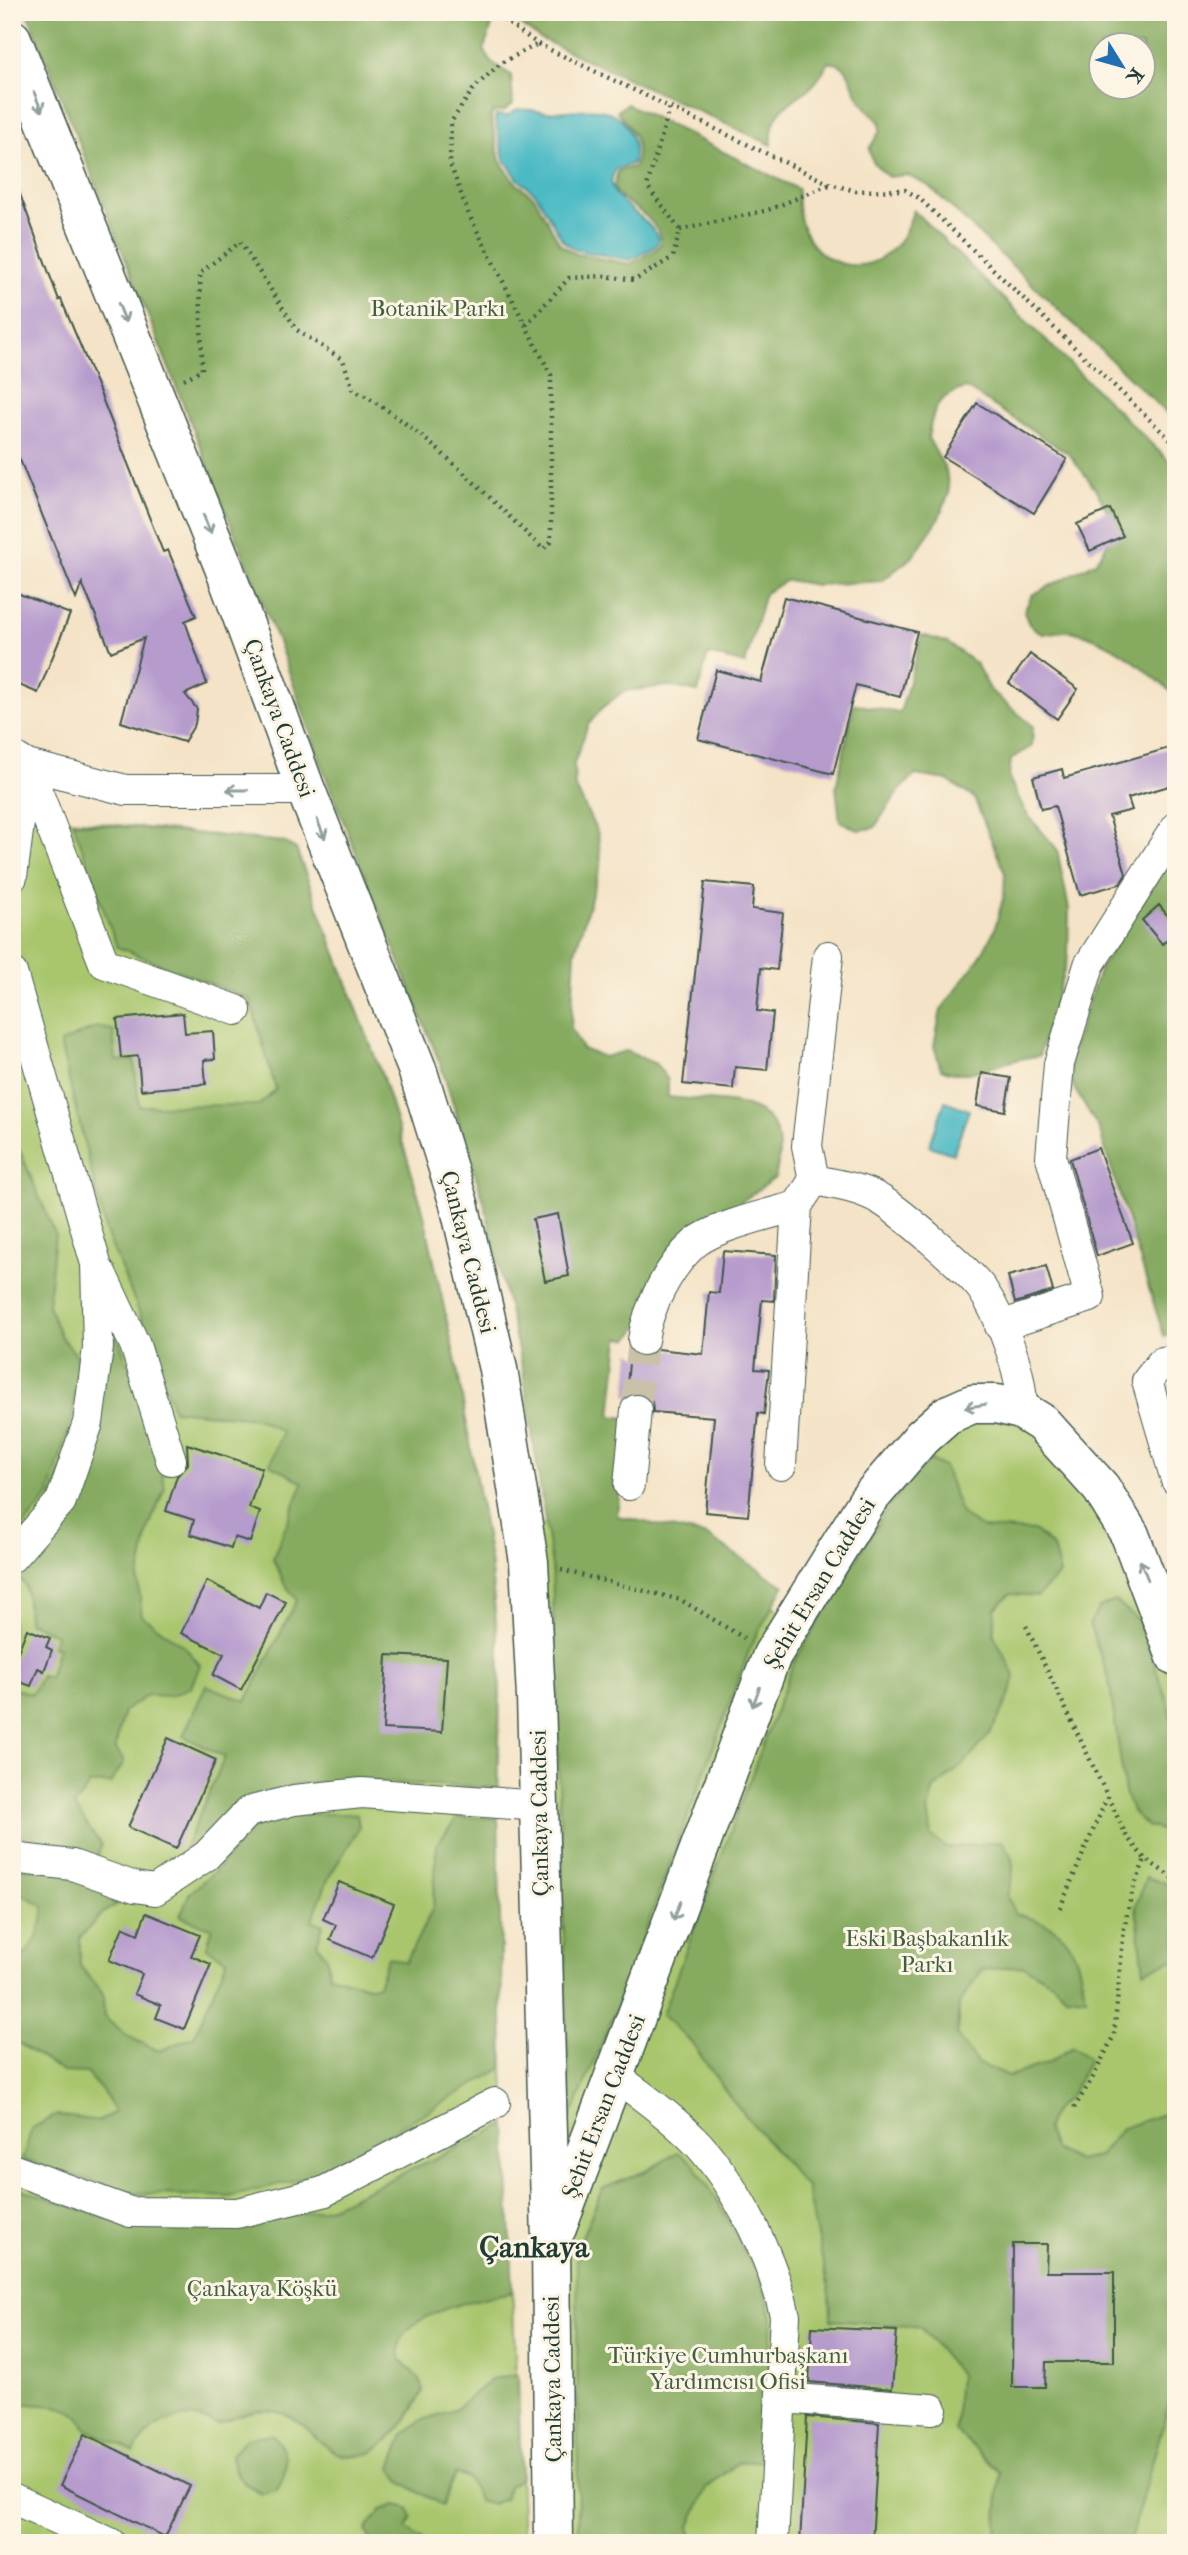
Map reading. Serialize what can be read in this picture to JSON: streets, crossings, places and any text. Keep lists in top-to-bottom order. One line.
{"streets":{"main road":["Çankaya Caddesi","Şehit Ersan Caddesi"]},"crossings":[["Çankaya Caddesi","Şehit Ersan Caddesi"]],"one_way":["Çankaya Caddesi"],"districts":["Çankaya"],"parks":["Botanik Parkı","Eski Başbakanlık Parkı","Çankaya Köşkü","Türkiye Cumhurbaşkanı Yardımcısı Ofisi"],"north":"bottom right"}
